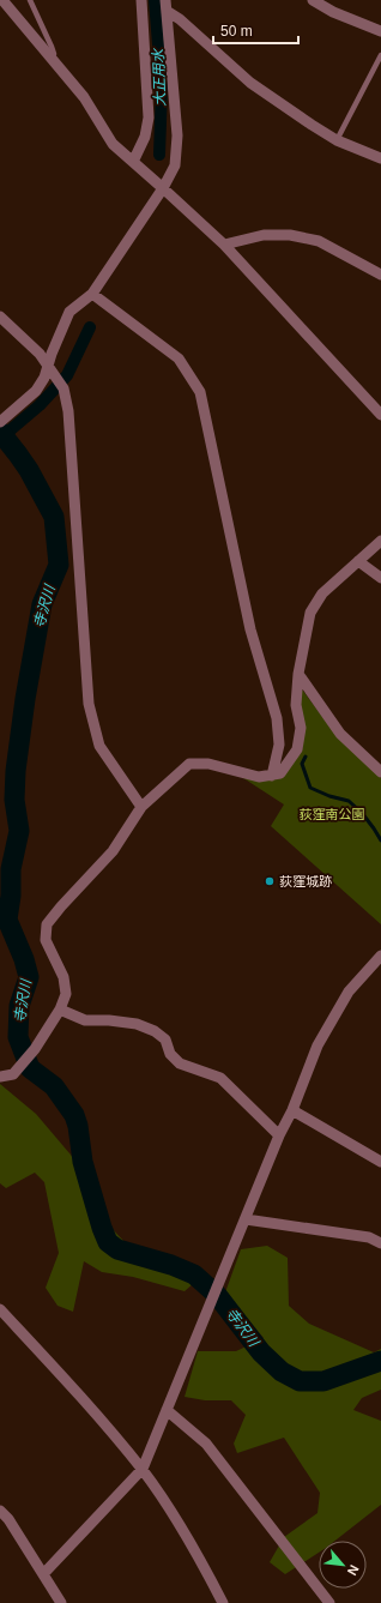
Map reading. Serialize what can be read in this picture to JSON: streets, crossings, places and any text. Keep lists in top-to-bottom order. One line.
{"water":["大正用水","寺沢川"],"parks":["荻窪南公園"],"places":["荻窪城跡"],"scale_bar":"50 m","north":"bottom right"}
